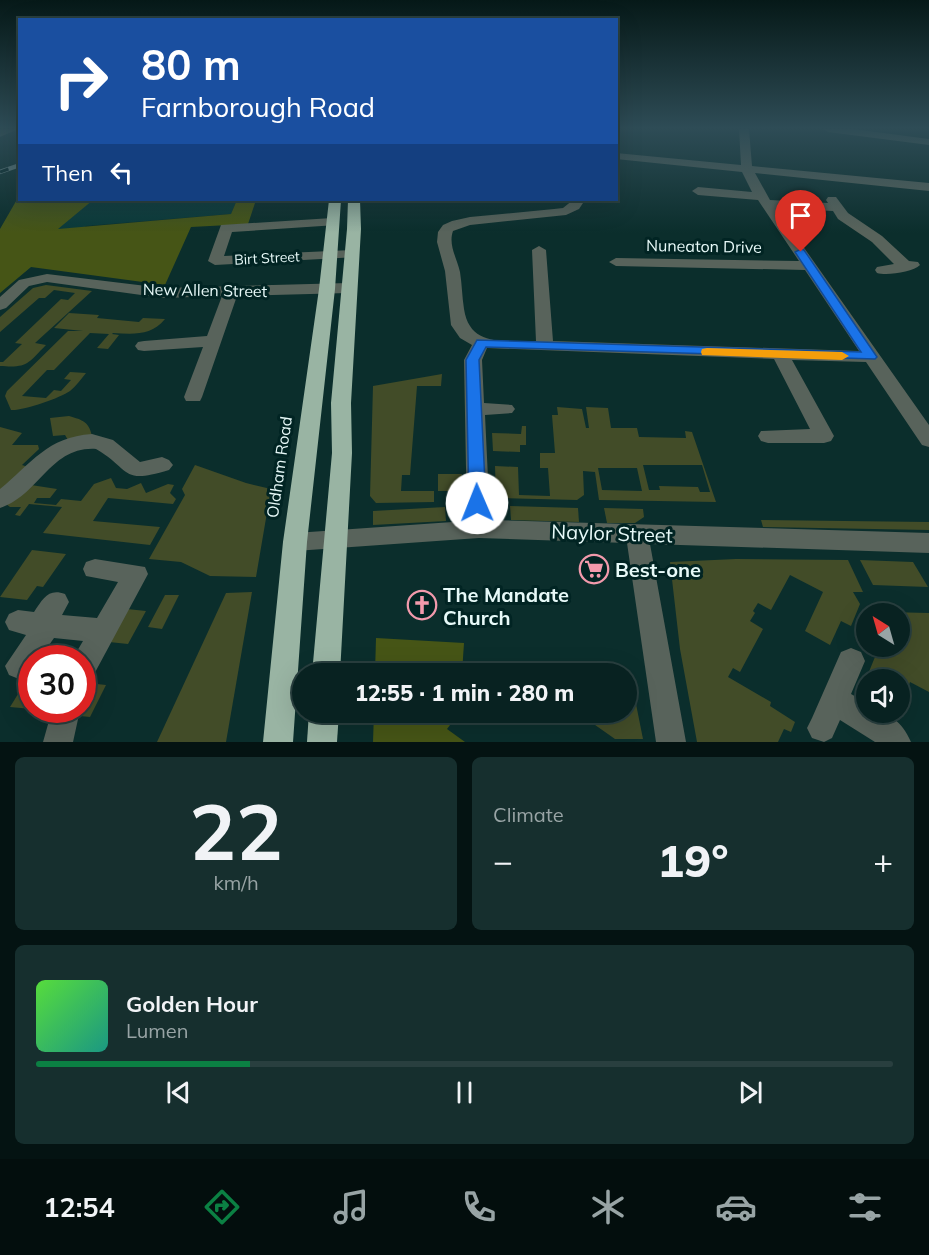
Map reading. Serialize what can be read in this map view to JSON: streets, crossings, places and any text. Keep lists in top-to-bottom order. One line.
{"streets":{"highway":["Oldham Road"],"street":["Nuneaton Drive","Birt Street","New Allen Street","Naylor Street"]},"crossings":[["Birt Street","Oldham Road"],["New Allen Street","Oldham Road"],["Oldham Road","Naylor Street"]],"places":{"supermarket":["Best-one"],"church":["The Mandate Church"]},"north":"top left","page":{"turn":["80 m","Farnborough Road"],"then":"Then","limit":"30","trip":"12:55 · 1 min · 280 m","tile":[["22","km/h"],"Climate"],"heat":["−","19°","+"],"song":["Golden Hour","Lumen"],"tabs":"12:54"}}
